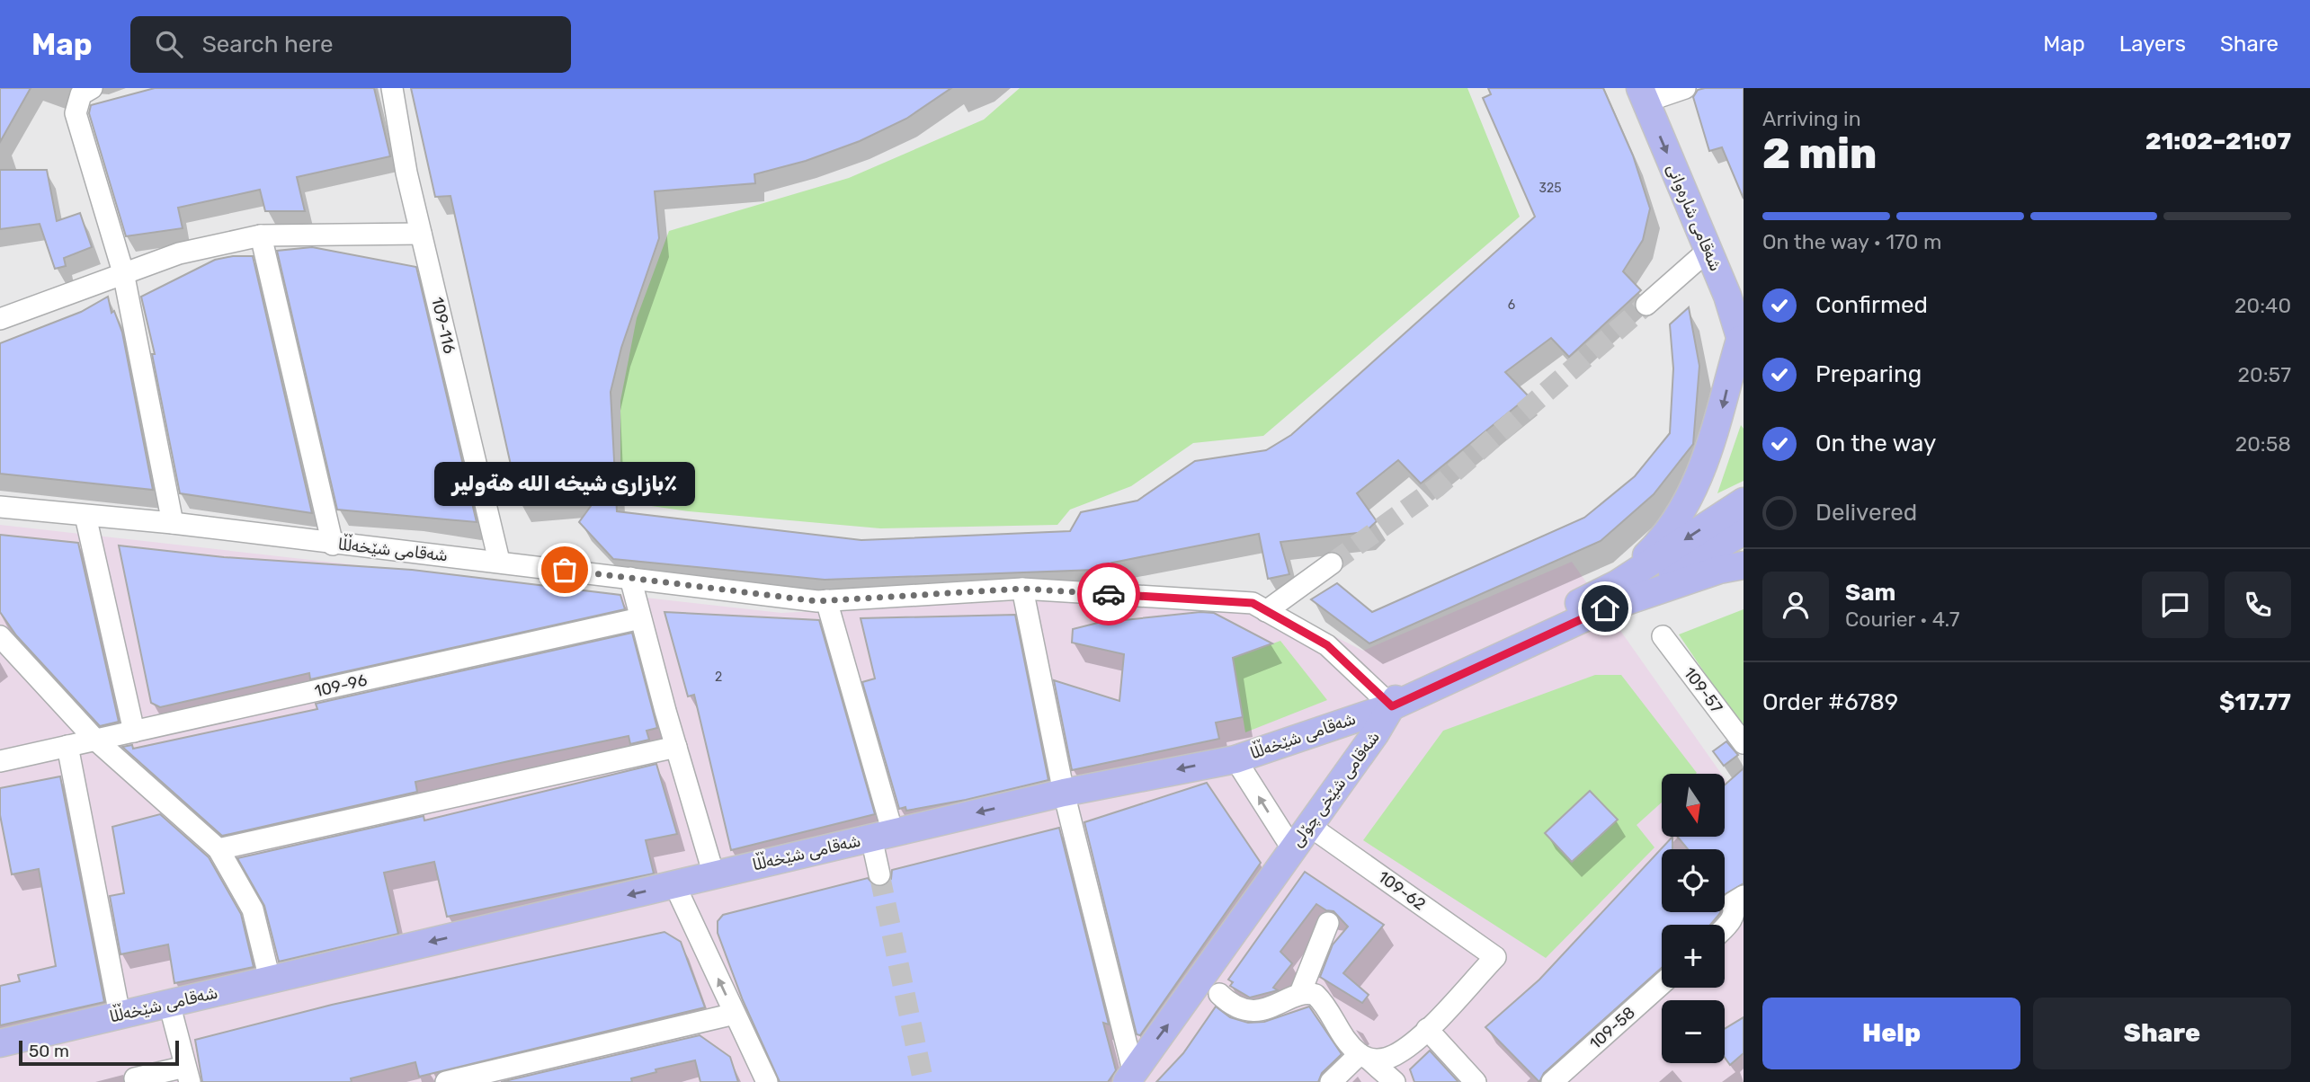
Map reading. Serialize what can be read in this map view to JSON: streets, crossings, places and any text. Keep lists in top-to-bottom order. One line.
{"streets":{"main road":["شەقامی شارەوانی","شەقامی شێخەڵڵا","شەقامی شێخی چۆلی"],"street":["109-116","109-96","109-57","109-62","109-58"]},"crossings":[["109-116","شەقامی شێخەڵڵا"],["شەقامی شێخەڵڵا","شەقامی شێخی چۆلی"],["شەقامی شێخی چۆلی","109-62"]],"one_way":["شەقامی شارەوانی","شەقامی شێخی چۆلی"],"places":["بازاری شیخه الله هةولیر٪"],"house_numbers":["325","6","2"],"scale_bar":"50 m","north":"bottom","page":{"header":"Map","search":"Search here","nav":["Map","Layers","Share"],"heading":["2 min","Arriving in","21:02–21:07"],"panel":["Sam","Courier · 4.7","Order #6789","$17.77"],"bar":"On the way · 170 m","list":[["Confirmed","20:40"],["Preparing","20:57"],["On the way","20:58"],"Delivered"],"bubble":"بازاری شیخه الله هةولیر٪","map_buttons":["+","−"],"buttons":["Help","Share"],"scale":"50 m"}}
